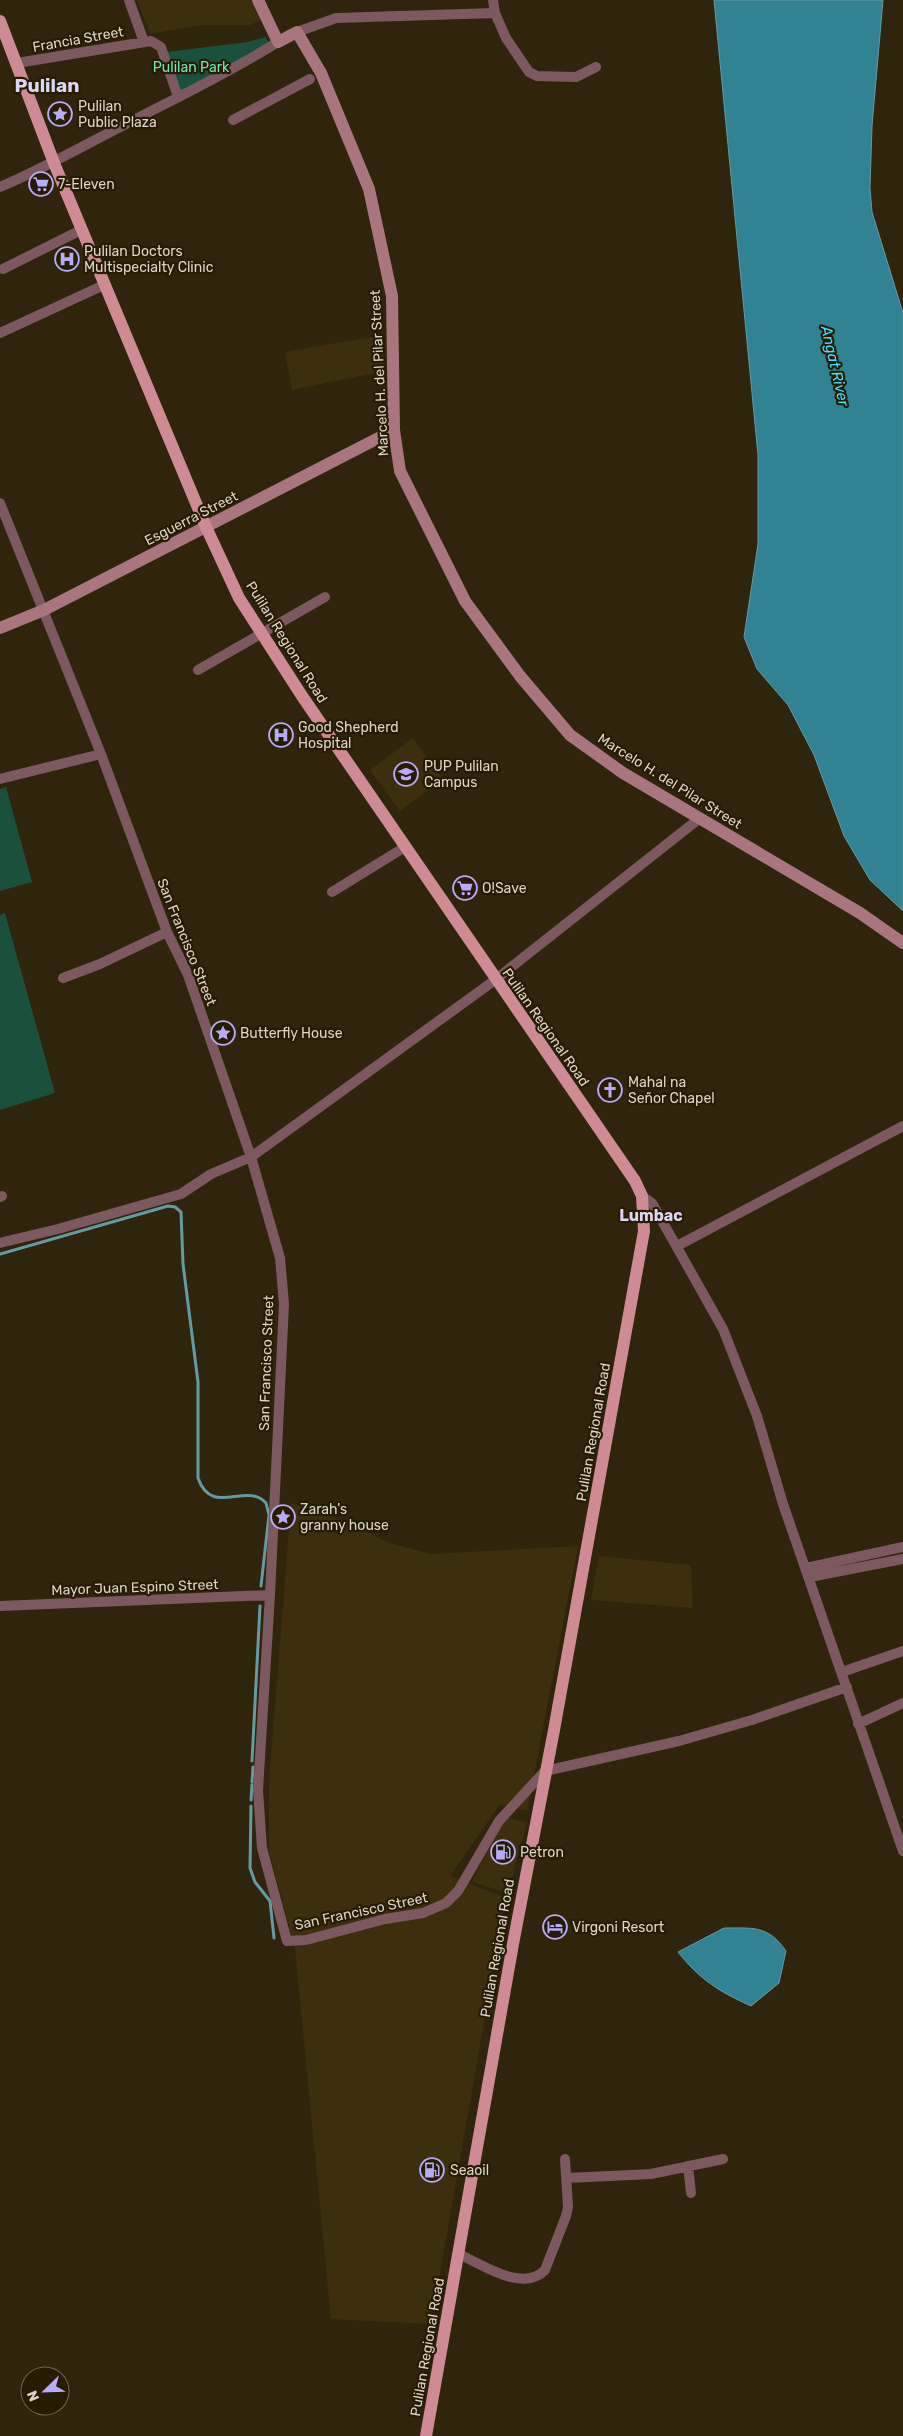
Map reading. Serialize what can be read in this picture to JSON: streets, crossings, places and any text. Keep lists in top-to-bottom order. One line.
{"streets":{"main road":["Pulilan Regional Road"],"street":["Francia Street","Marcelo H. del Pilar Street","Esguerra Street","San Francisco Street","Mayor Juan Espino Street"]},"crossings":[["Francia Street","Pulilan Regional Road"],["Marcelo H. del Pilar Street","Esguerra Street"],["Esguerra Street","Pulilan Regional Road"],["Esguerra Street","San Francisco Street"],["Pulilan Regional Road","San Francisco Street"],["San Francisco Street","Mayor Juan Espino Street"]],"districts":["Pulilan","Lumbac"],"water":["Angat River"],"parks":["Pulilan Park"],"places":{"place":["Pulilan Public Plaza","Butterfly House","Zarah's granny house"],"supermarket":["7-Eleven","O!Save"],"hospital":["Pulilan Doctors Multispecialty Clinic","Good Shepherd Hospital"],"school or university":["PUP Pulilan Campus"],"church":["Mahal na Señor Chapel"],"fuel station":["Petron","Seaoil"],"hotel":["Virgoni Resort"]},"north":"bottom left"}
